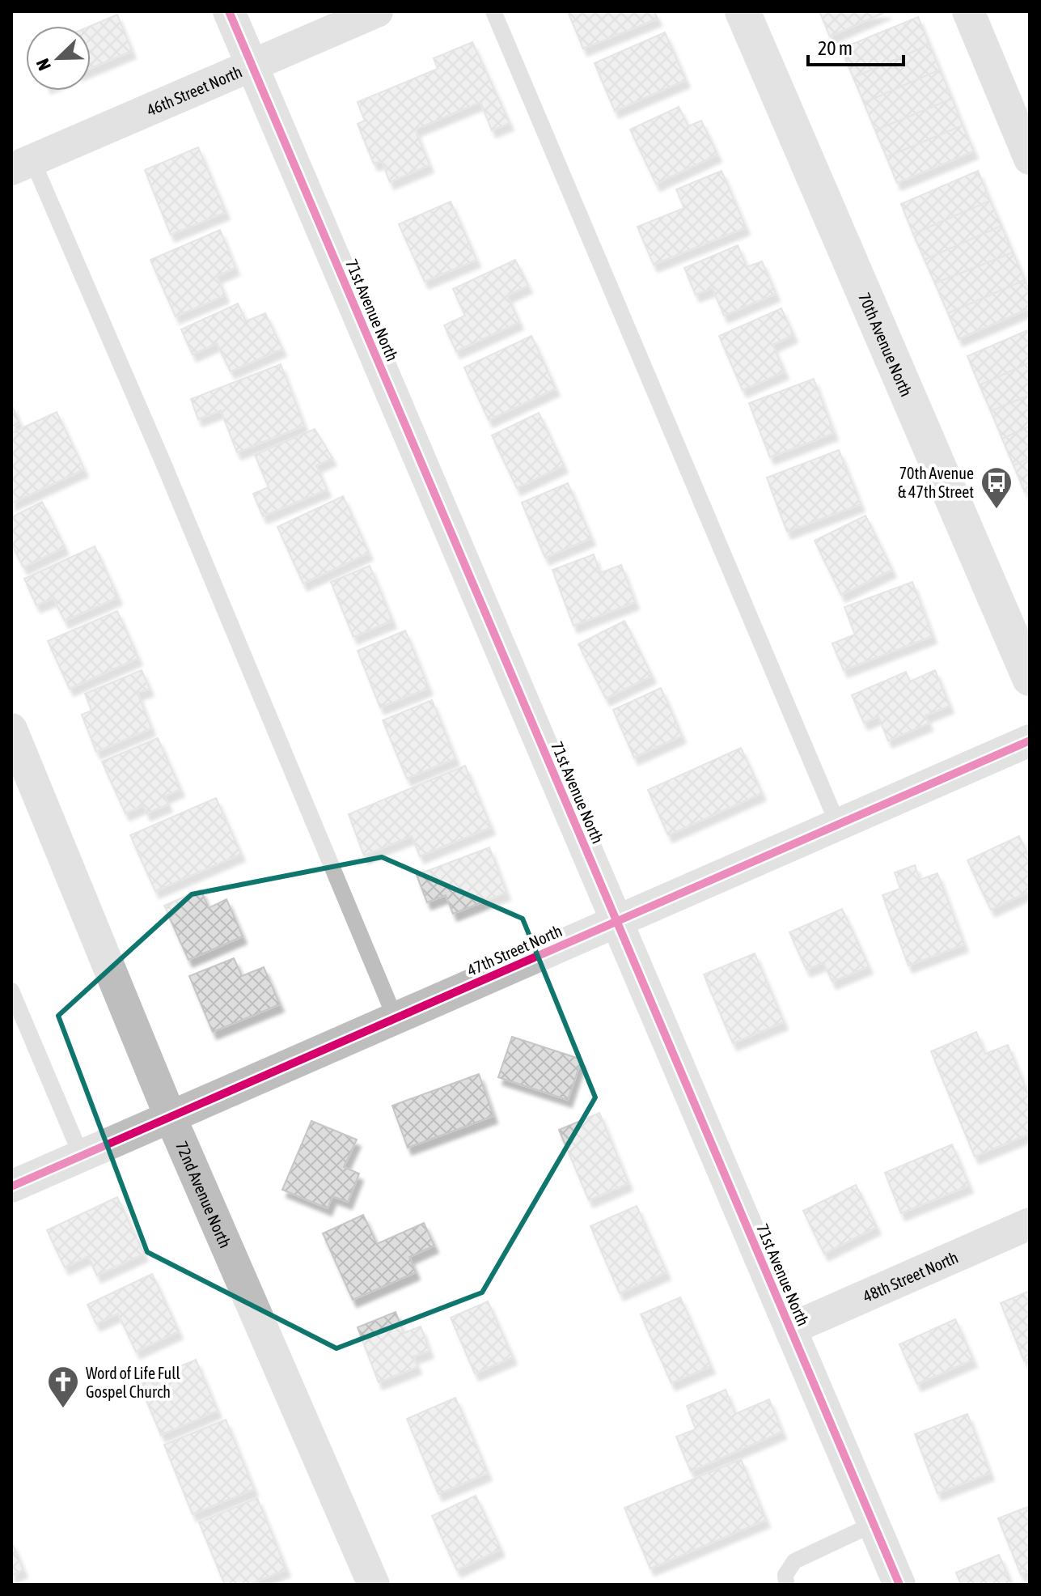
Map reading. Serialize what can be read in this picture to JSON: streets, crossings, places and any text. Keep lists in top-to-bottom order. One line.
{"streets":{"street":["46th Street North","71st Avenue North","70th Avenue North","47th Street North","72nd Avenue North","48th Street North"]},"crossings":[["46th Street North","71st Avenue North"],["71st Avenue North","47th Street North"],["71st Avenue North","48th Street North"],["47th Street North","72nd Avenue North"]],"places":{"bus stop":["70th Avenue & 47th Street"],"church":["Word of Life Full Gospel Church"]},"scale_bar":"20 m","north":"bottom left"}
